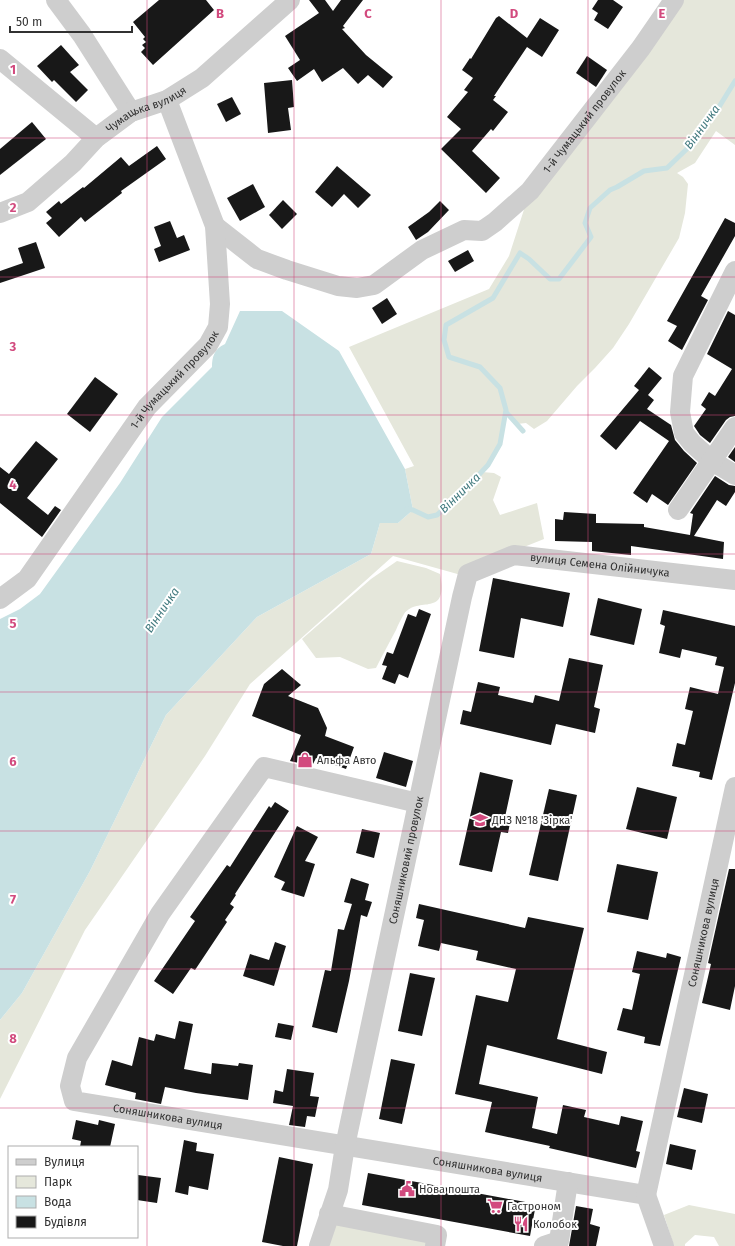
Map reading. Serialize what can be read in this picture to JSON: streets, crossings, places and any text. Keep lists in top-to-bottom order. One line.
{"streets":{"street":["Чумацька вулиця","1-й Чумацький провулок","вулиця Семена Олійничука","Соняшниковий провулок","Соняшникова вулиця"]},"crossings":[["Чумацька вулиця","1-й Чумацький провулок"],["вулиця Семена Олійничука","Соняшниковий провулок"],["Соняшниковий провулок","Соняшникова вулиця"]],"water":["Вінничка"],"places":{"shop":["Альфа Авто"],"school or university":["ДНЗ №18 'Зірка'"],"public building":["Нова пошта"],"supermarket":["Гастроном"],"restaurant":["Колобок"]},"legend":["Вулиця","Парк","Вода","Будівля"],"scale_bar":"50 m","grid":{"columns":["B","C","D","E"],"rows":["1","2","3","4","5","6","7","8"]}}
